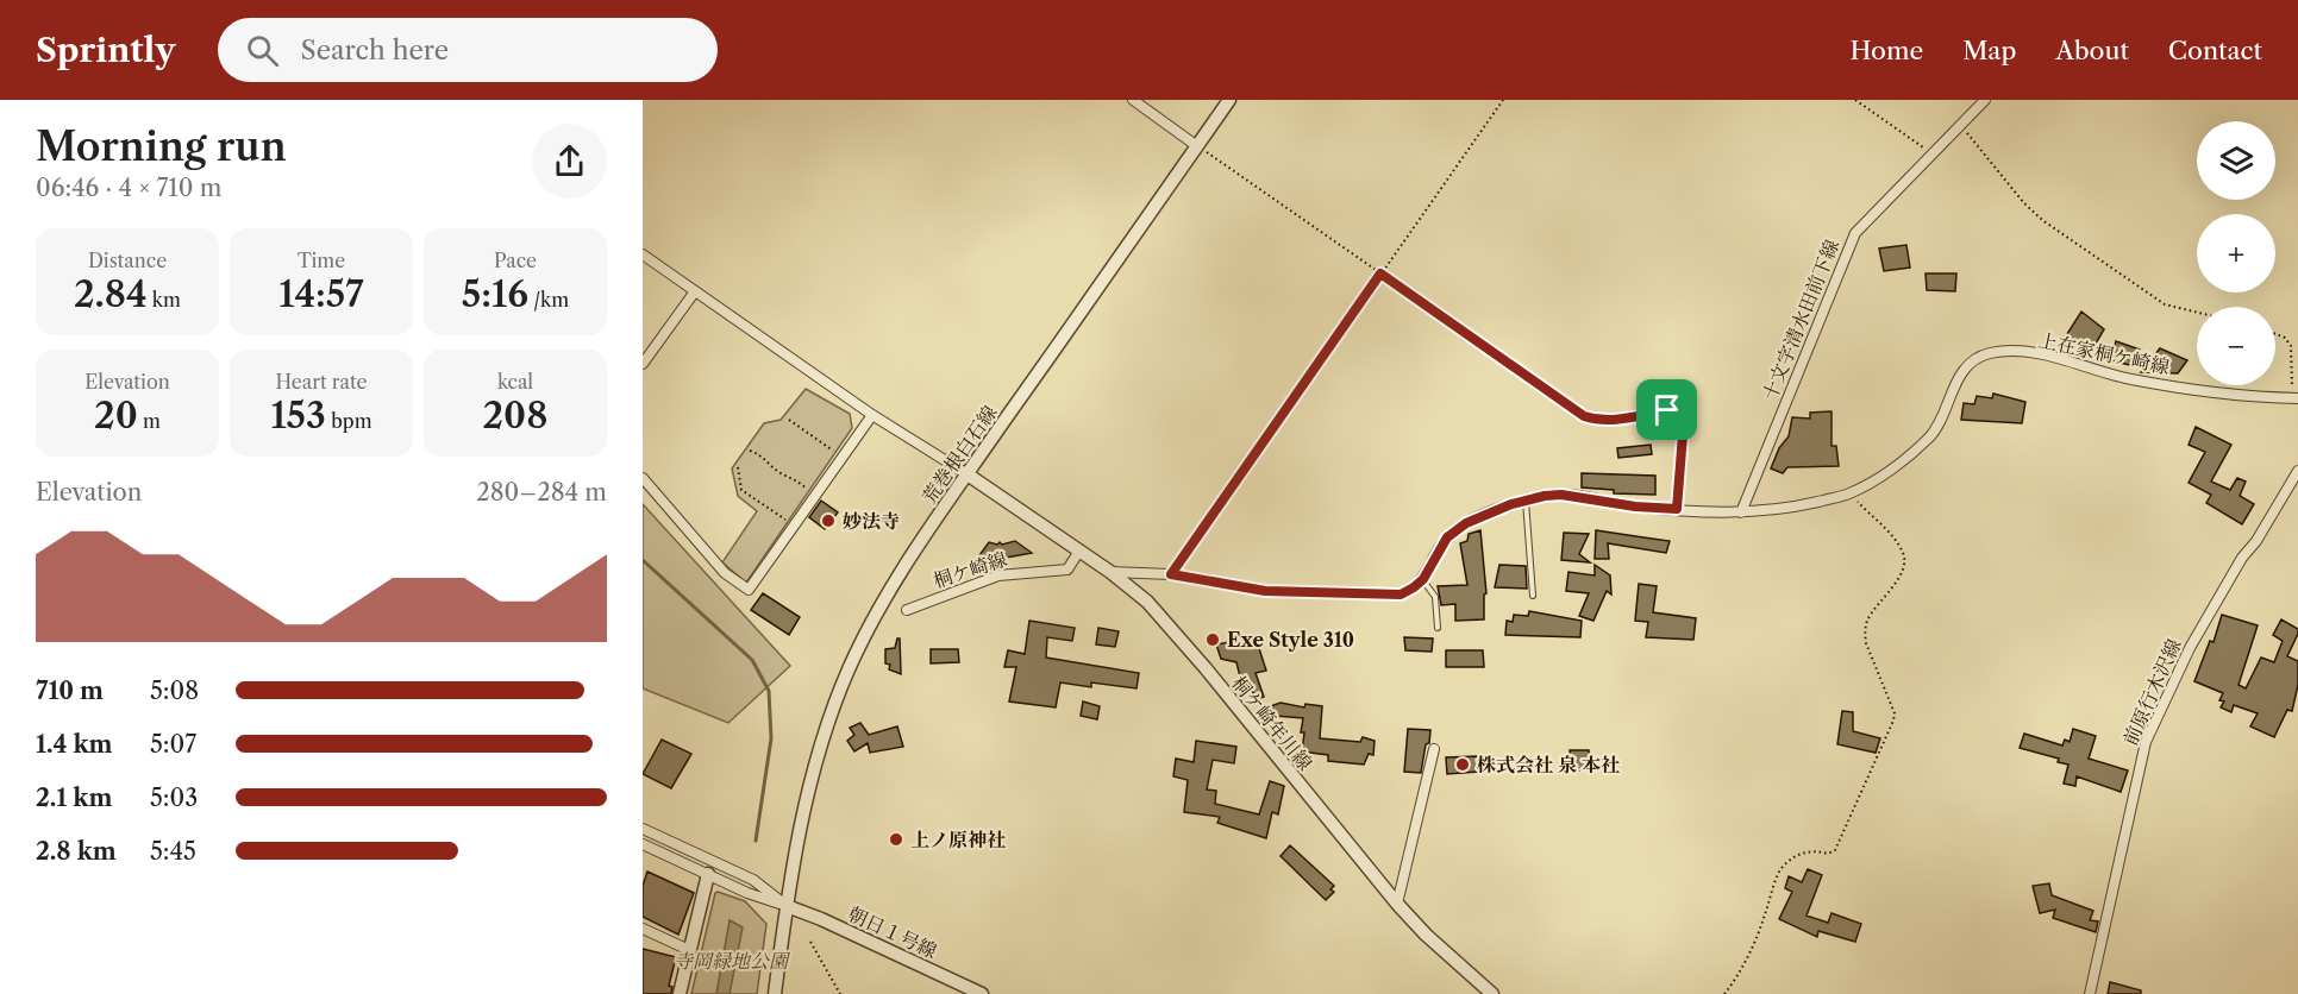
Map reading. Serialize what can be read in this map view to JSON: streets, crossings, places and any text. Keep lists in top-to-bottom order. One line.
{"streets":{"street":["十文字清水田前下線","上在家桐ケ崎線","荒巻根白石線","桐ケ崎線","前原行木沢線","桐ケ崎年川線","朝日１号線"]},"crossings":[["十文字清水田前下線","上在家桐ケ崎線"],["荒巻根白石線","桐ケ崎年川線"],["荒巻根白石線","朝日１号線"],["桐ケ崎線","桐ケ崎年川線"]],"parks":["寺岡緑地公園"],"places":["妙法寺","Exe Style 310","株式会社 泉 本社","上ノ原神社"],"page":{"header":"Sprintly","search":"Search here","nav":["Home","Map","About","Contact"],"heading":["Morning run","06:46 · 4 × 710 m"],"map_buttons":["+","−"],"stats":[["Distance","2.84 km"],["Time","14:57"],["Pace","5:16 /km"],["Elevation","20 m"],["Heart rate","153 bpm"],["kcal","208"]],"chart":["Elevation","280–284 m"],"list":[{"name":"710 m","note":"5:08"},{"name":"1.4 km","note":"5:07"},{"name":"2.1 km","note":"5:03"},{"name":"2.8 km","note":"5:45"}]}}
